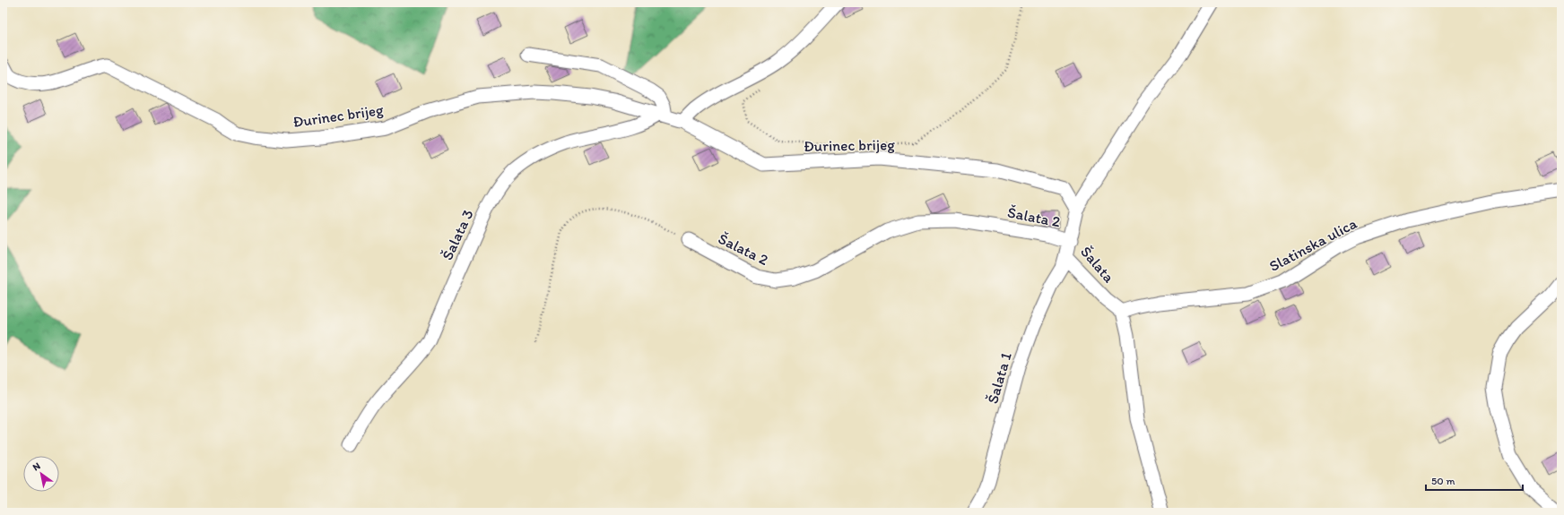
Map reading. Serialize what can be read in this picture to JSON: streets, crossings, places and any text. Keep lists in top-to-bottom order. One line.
{"streets":{"street":["Đurinec brijeg","Šalata 2","Šalata 3","Slatinska ulica","Šalata","Šalata 1"]},"crossings":[["Đurinec brijeg","Šalata 3"],["Đurinec brijeg","Šalata"],["Šalata 2","Šalata"],["Slatinska ulica","Šalata"],["Šalata","Šalata 1"]],"scale_bar":"50 m","north":"top left"}
